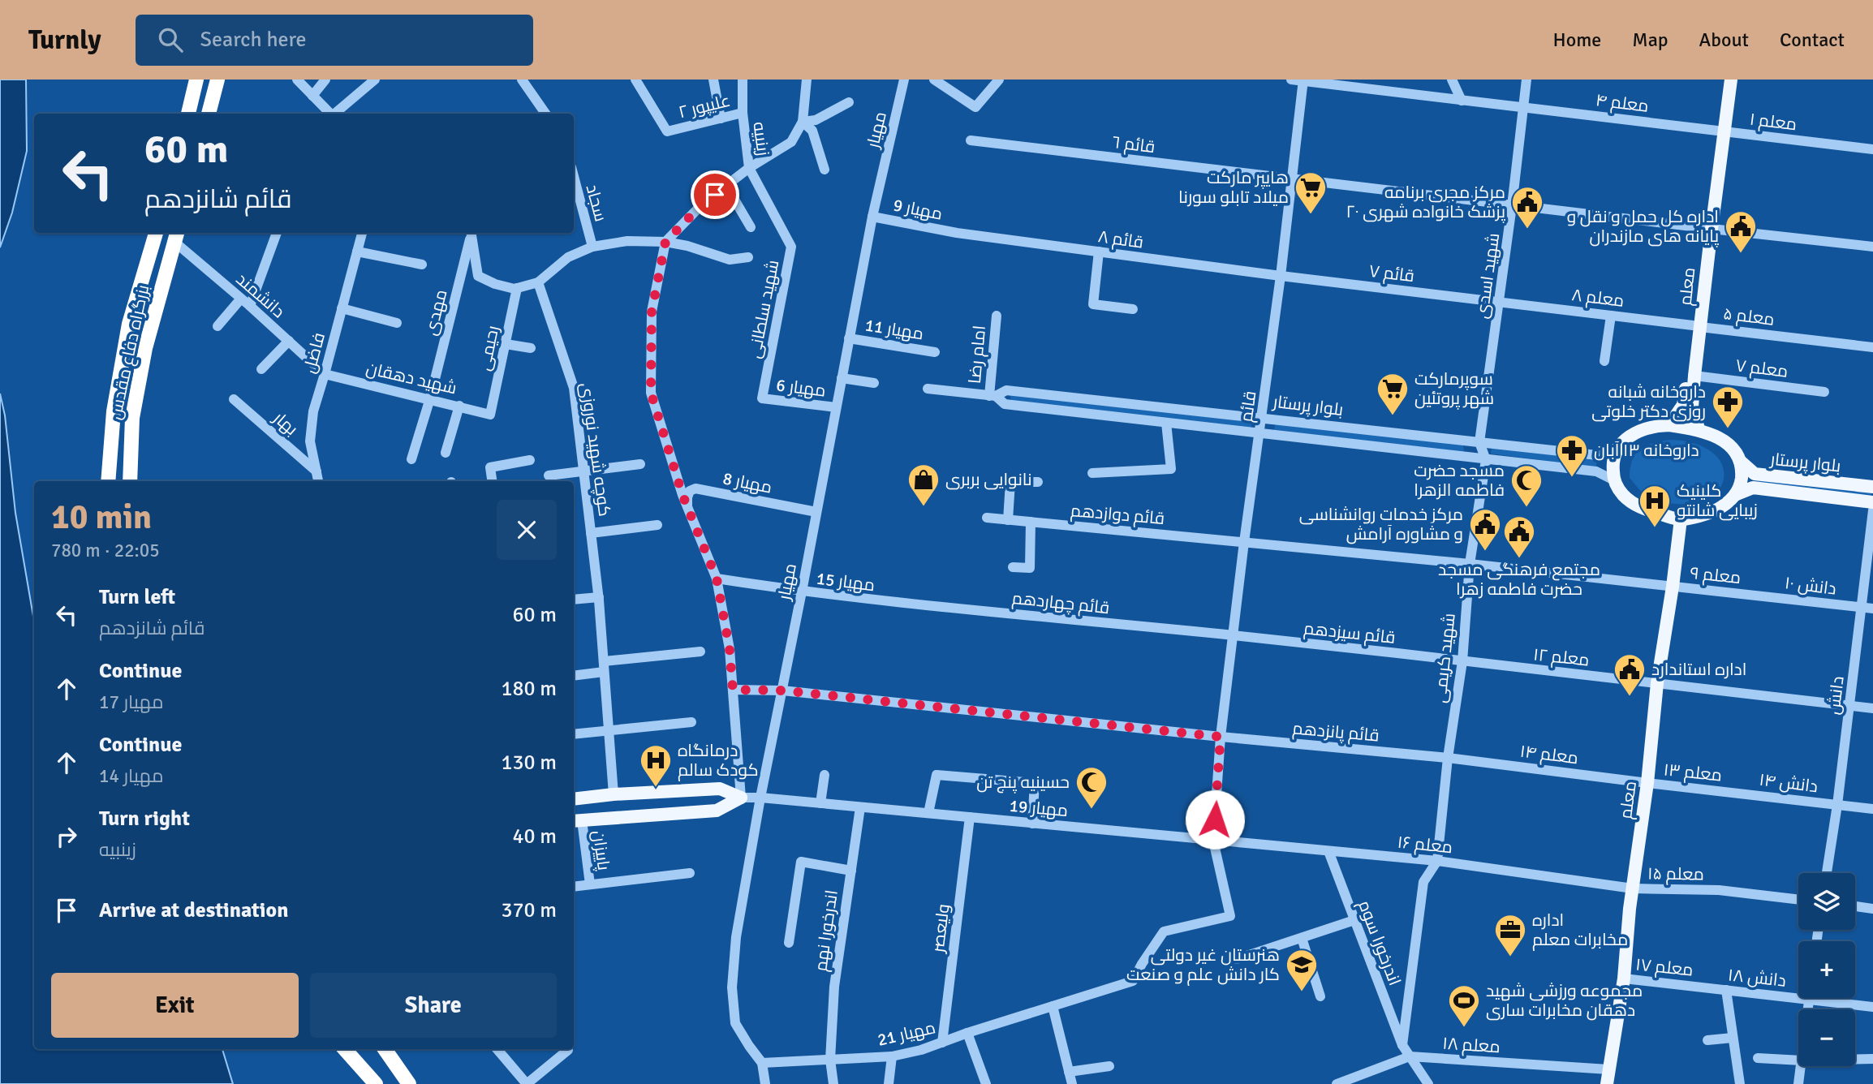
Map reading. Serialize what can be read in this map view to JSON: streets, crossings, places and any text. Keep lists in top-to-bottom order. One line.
{"streets":{"highway":["بزرگراه دفاع مقدس"],"main road":["معلم","بلوار پرستار"],"street":["معلم ۴","علیپور ۲","معلم ١","مهیار","زینبیه","قائم ٦","سجاد","مهیار 9","قائم ٨","قائم ٧","شهید اسدی","دانشمند","معلم ۸","شهید سلطانی","مهدی","معلم ۵","مهیار 11","رحیمی","فاضل","امام رضا","معلم ٧","شهید دهقان","مهیار 6","قائم","بهار","کوچه شهید نوروزی","مهیار 8","قائم دوازدهم","معلم ٩","مهیار 15","دانش ۱۰","قائم چهاردهم","قائم سیزدهم","معلم ١٢","شهید کریمی","دانش","قائم پانزدهم","معلم ۱۴","معلم ١٣","دانش ۱۴","مهیار 19","معلم ۱۶","پاییزان","معلم ۱۵","ولیعصر","اندرخورا نهم","اندرخورا سوم","معلم ١٧","دانش ١٨","مهیار 21","معلم ۱۸"]},"crossings":[["معلم ۴","معلم ١"],["معلم ۴","شهید اسدی"],["معلم ۴","معلم"],["معلم ۴","قائم"],["علیپور ۲","زینبیه"],["معلم ١","معلم"],["مهیار","مهیار 9"],["مهیار","مهیار 11"],["مهیار","مهیار 6"],["مهیار","مهیار 8"],["مهیار","مهیار 15"],["مهیار","قائم پانزدهم"],["مهیار","مهیار 19"],["مهیار","مهیار 21"],["زینبیه","شهید سلطانی"],["قائم ٦","شهید اسدی"],["قائم ٦","معلم"],["قائم ٦","قائم"],["مهیار 9","قائم ٨"],["قائم ٨","قائم ٧"],["قائم ٨","قائم"],["قائم ٧","شهید اسدی"],["قائم ٧","معلم ۸"],["قائم ٧","قائم"],["شهید اسدی","معلم ۸"],["شهید اسدی","بلوار پرستار"],["معلم","معلم ۸"],["معلم","معلم ۵"],["معلم","معلم ٧"],["معلم","بلوار پرستار"],["معلم","معلم ٩"],["معلم","معلم ١٢"],["معلم","معلم ۱۴"],["معلم","معلم ١٣"],["معلم","معلم ۱۶"],["معلم","معلم ۱۵"],["معلم","معلم ١٧"],["معلم","معلم ۱۸"],["دانشمند","بزرگراه دفاع مقدس"],["دانشمند","فاضل"],["دانشمند","شهید دهقان"],["معلم ۸","معلم ۵"],["شهید سلطانی","مهیار 6"],["مهدی","شهید دهقان"],["رحیمی","شهید دهقان"],["فاضل","شهید دهقان"],["فاضل","بهار"],["امام رضا","بلوار پرستار"],["بلوار پرستار","قائم"],["بلوار پرستار","شهید کریمی"],["قائم","قائم دوازدهم"],["قائم","قائم چهاردهم"],["قائم","قائم سیزدهم"],["قائم","قائم پانزدهم"],["قائم","مهیار 19"],["قائم","معلم ۱۶"],["قائم","مهیار 21"],["قائم دوازدهم","معلم ٩"],["قائم دوازدهم","شهید کریمی"],["معلم ٩","دانش ۱۰"],["معلم ٩","شهید کریمی"],["مهیار 15","قائم چهاردهم"],["دانش ۱۰","دانش"],["قائم چهاردهم","قائم سیزدهم"],["قائم سیزدهم","معلم ١٢"],["قائم سیزدهم","شهید کریمی"],["معلم ١٢","شهید کریمی"],["معلم ١٢","دانش"],["شهید کریمی","قائم پانزدهم"],["شهید کریمی","معلم ۱۴"],["شهید کریمی","معلم ۱۶"],["دانش","دانش ۱۴"],["قائم پانزدهم","معلم ۱۴"],["معلم ۱۴","معلم ١٣"],["معلم ١٣","دانش ۱۴"],["مهیار 19","معلم ۱۶"],["مهیار 19","ولیعصر"],["مهیار 19","اندرخورا نهم"],["مهیار 19","مهیار 21"],["معلم ۱۶","معلم ۱۵"],["معلم ۱۶","اندرخورا سوم"],["معلم ۱۶","مهیار 21"],["ولیعصر","مهیار 21"],["اندرخورا نهم","مهیار 21"],["اندرخورا سوم","معلم ۱۸"],["معلم ١٧","دانش ١٨"]],"places":{"supermarket":["هایپر مارکت میلاد تابلو سورنا","سوپرمارکت شهر پروتئین"],"public building":["مرکز مجری برنامه پزشک خانواده شهری ٢٠","اداره کل حمل و نقل و پایانه های مازندران","مرکز خدمات روانشناسی و مشاوره آرامش","مجتمع فرهنگی مسجد حضرت فاطمه زهرا","اداره استاندارد"],"pharmacy":["داروخانه شبانه روزی دکتر خلوتی","داروخانه ١٣ آبان"],"shop":["نانوایی بربری"],"mosque":["مسجد حضرت فاطمه الزهرا","حسینیه پنج تن"],"hospital":["کلینیک زیبایی شانتو","درمانگاه کودک سالم"],"office":["اداره مخابرات معلم"],"school or university":["هنرستان غیر دولتی کار دانش علم و صنعت"],"sports":["مجموعه ورزشی شهید دهقان مخابرات ساری"]},"page":{"header":"Turnly","search":"Search here","nav":["Home","Map","About","Contact"],"turn":["60 m","قائم شانزدهم"],"heading":["10 min","780 m · 22:05"],"list":[{"name":"Turn left","note":"قائم شانزدهم","value":"60 m"},{"name":"Continue","note":"مهیار 17","value":"180 m"},{"name":"Continue","note":"مهیار 14","value":"130 m"},{"name":"Turn right","note":"زینبیه","value":"40 m"},{"name":"Arrive at destination","value":"370 m"}],"map_buttons":["+","−"],"buttons":["Exit","Share"]}}
